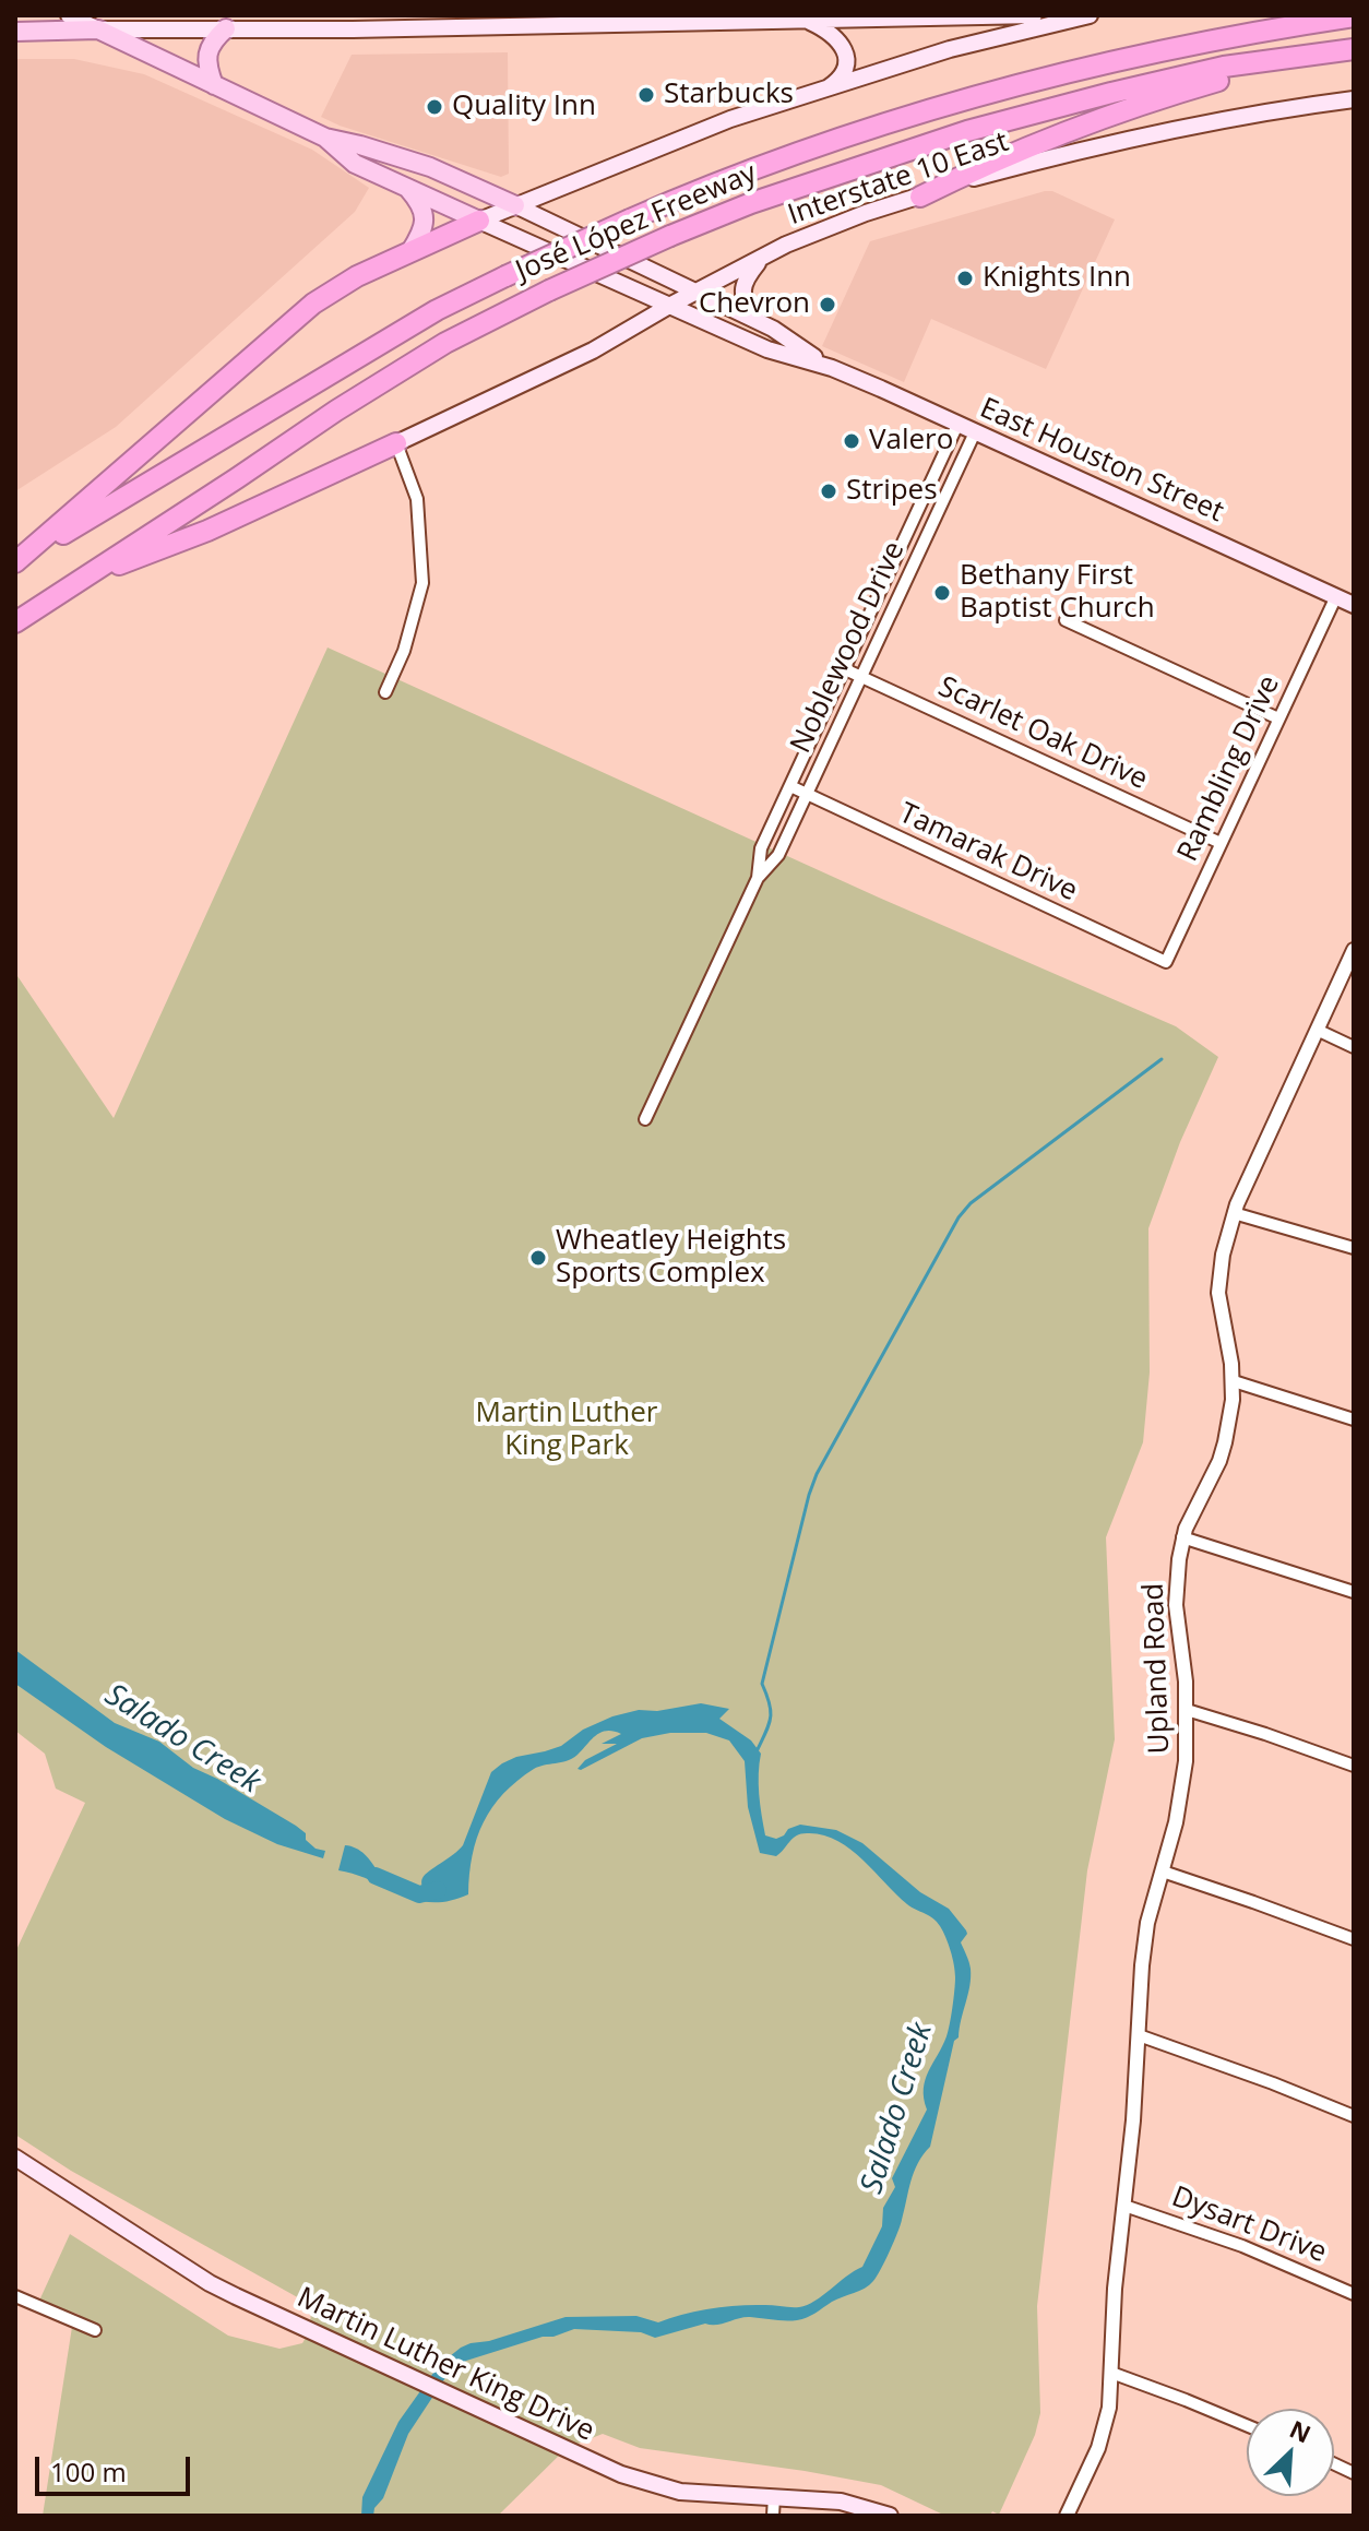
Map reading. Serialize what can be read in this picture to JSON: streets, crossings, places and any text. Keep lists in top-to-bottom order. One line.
{"streets":{"highway":["José López Freeway"],"main road":["Interstate 10 East","East Houston Street","Martin Luther King Drive"],"street":["Noblewood Drive","Scarlet Oak Drive","Rambling Drive","Tamarak Drive","Upland Road","Dysart Drive"]},"crossings":[["Interstate 10 East","East Houston Street"],["East Houston Street","Noblewood Drive"],["East Houston Street","Rambling Drive"],["Noblewood Drive","Scarlet Oak Drive"],["Noblewood Drive","Tamarak Drive"],["Scarlet Oak Drive","Rambling Drive"],["Rambling Drive","Tamarak Drive"],["Upland Road","Dysart Drive"]],"water":["Salado Creek"],"parks":["Martin Luther King Park"],"places":["Starbucks","Quality Inn","Knights Inn","Chevron","Valero","Stripes","Bethany First Baptist Church","Wheatley Heights Sports Complex"],"scale_bar":"100 m","north":"top right"}
